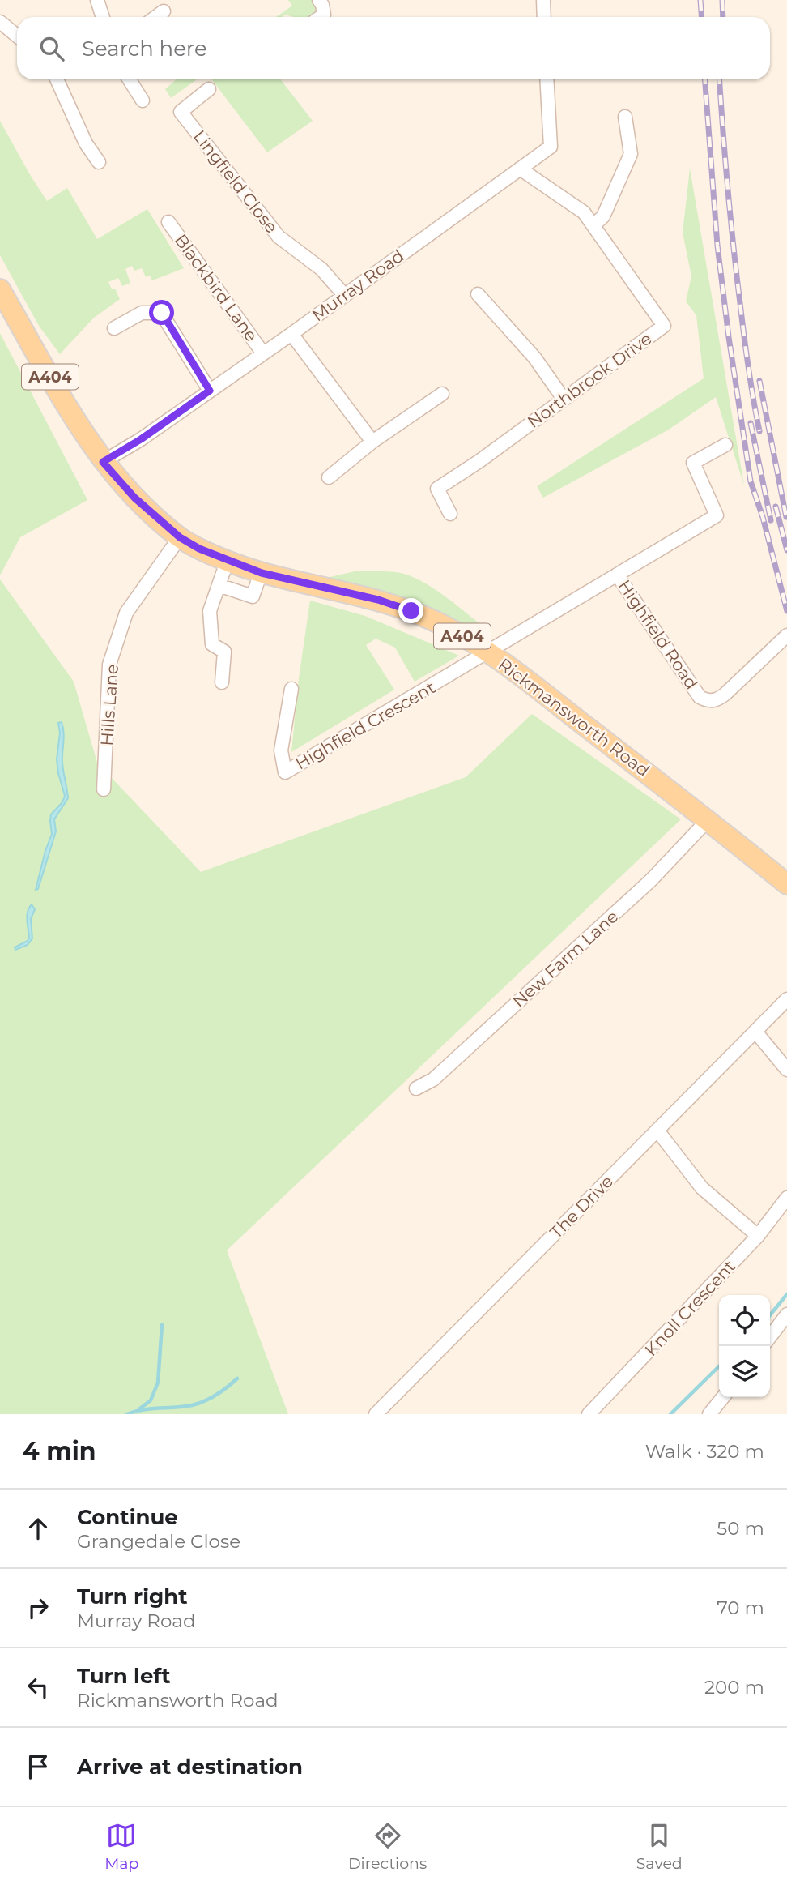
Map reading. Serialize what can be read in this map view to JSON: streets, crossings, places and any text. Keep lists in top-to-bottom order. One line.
{"streets":{"main road":["A404","Rickmansworth Road"],"street":["Lingfield Close","Murray Road","Blackbird Lane","Northbrook Drive","Highfield Road","Hills Lane","Highfield Crescent","New Farm Lane","The Drive","Knoll Crescent"]},"crossings":[["Lingfield Close","Murray Road"],["Murray Road","Blackbird Lane"],["Murray Road","Rickmansworth Road"],["Highfield Road","Rickmansworth Road"],["Highfield Road","Highfield Crescent"],["Hills Lane","Rickmansworth Road"],["Rickmansworth Road","Highfield Crescent"],["Rickmansworth Road","New Farm Lane"]],"page":{"search":"Search here","heading":["4 min","Walk · 320 m"],"list":[["Continue","Grangedale Close","50 m"],["Turn right","Murray Road","70 m"],["Turn left","Rickmansworth Road","200 m"],"Arrive at destination"],"nav":["Map","Directions","Saved"]}}
